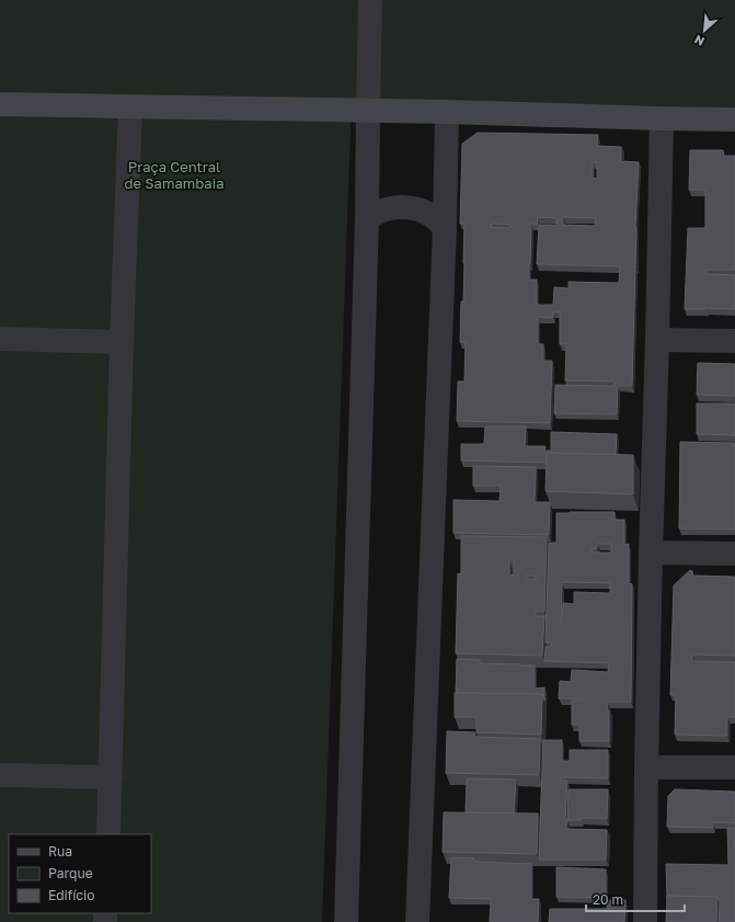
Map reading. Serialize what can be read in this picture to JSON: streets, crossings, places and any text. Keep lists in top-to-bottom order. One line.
{"parks":["Praça Central de Samambaia"],"legend":["Rua","Parque","Edifício"],"scale_bar":"20 m","north":"bottom left"}
